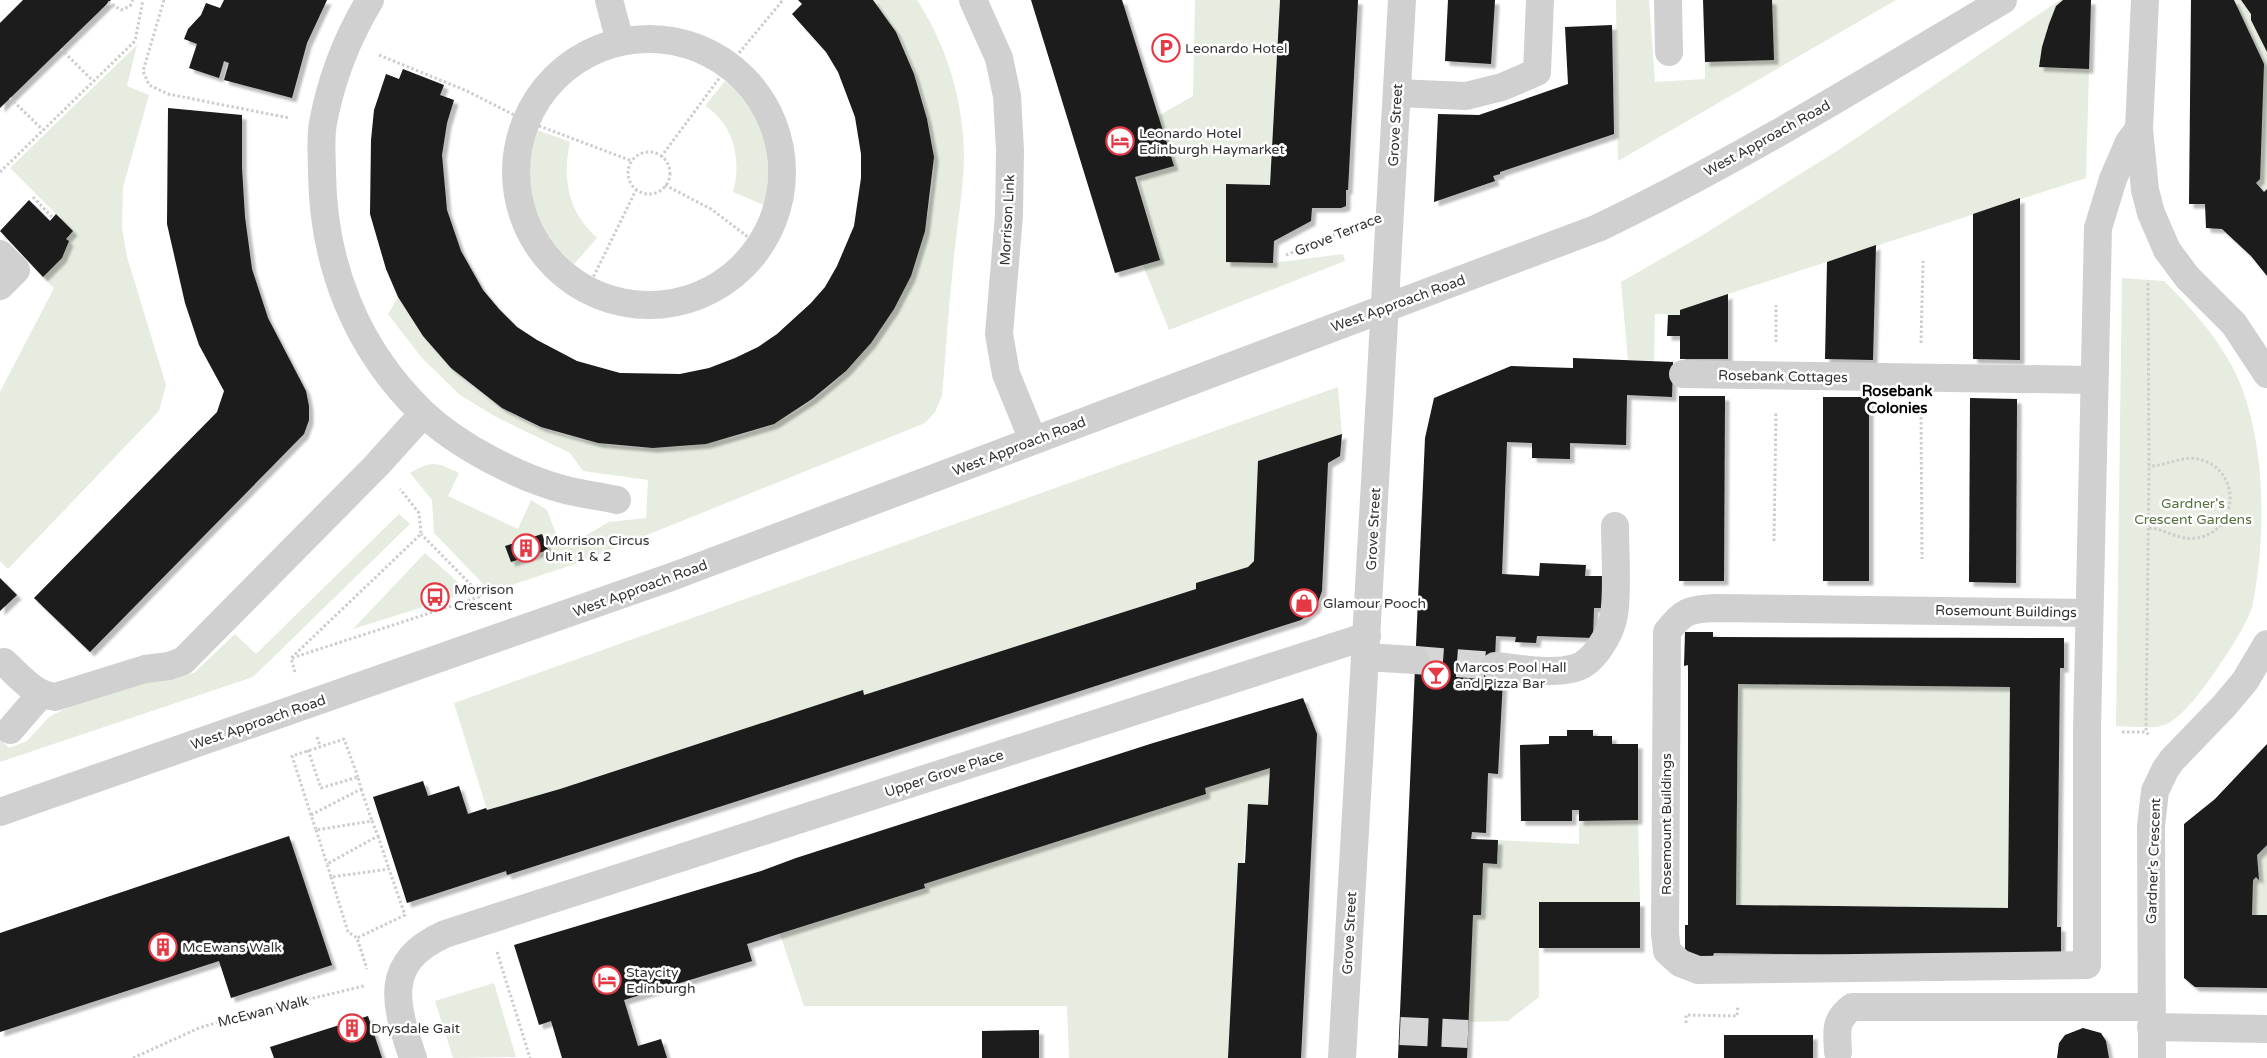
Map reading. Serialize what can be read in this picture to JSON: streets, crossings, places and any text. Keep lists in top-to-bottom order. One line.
{"streets":{"street":["Grove Street","West Approach Road","Morrison Link","Rosebank Cottages","Rosemount Buildings","Upper Grove Place","Gardner's Crescent"],"path":["Grove Terrace","McEwan Walk"]},"crossings":[["Grove Street","Grove Terrace"],["Grove Street","Upper Grove Place"],["West Approach Road","Morrison Link"],["Upper Grove Place","McEwan Walk"]],"districts":["Rosebank Colonies"],"parks":["Gardner's Crescent Gardens"],"places":{"parking":["Leonardo Hotel"],"hotel":["Leonardo Hotel Edinburgh Haymarket","Staycity Edinburgh"],"building":["Morrison Circus Unit 1 & 2","McEwans Walk","Drysdale Gait"],"bus stop":["Morrison Crescent"],"shop":["Glamour Pooch"],"bar":["Marcos Pool Hall and Pizza Bar"]}}
